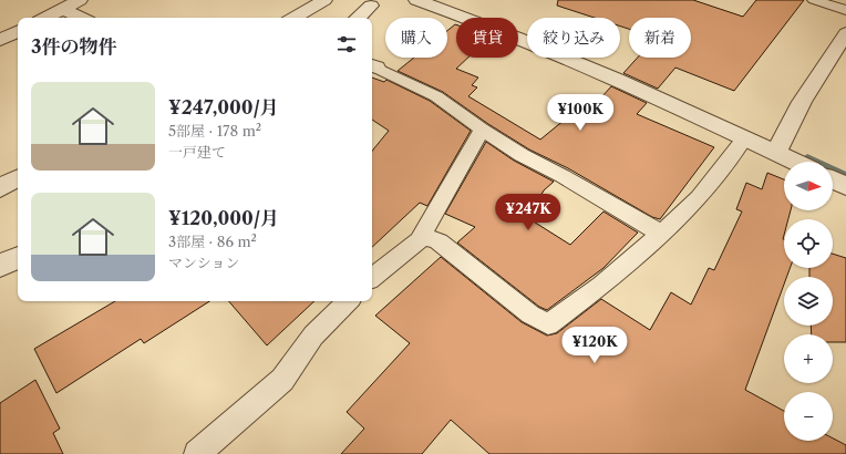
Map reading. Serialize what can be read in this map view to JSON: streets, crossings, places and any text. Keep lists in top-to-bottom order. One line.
{"north":"right","page":{"chip":["購入","賃貸","絞り込み","新着"],"heading":"3件の物件","list":[{"name":"¥247,000/月","note":"5部屋 · 178 m² · 一戸建て"},{"name":"¥120,000/月","note":"3部屋 · 86 m² · マンション"}],"price":["¥100K","¥247K","¥120K"],"map_buttons":["+","−"]}}
